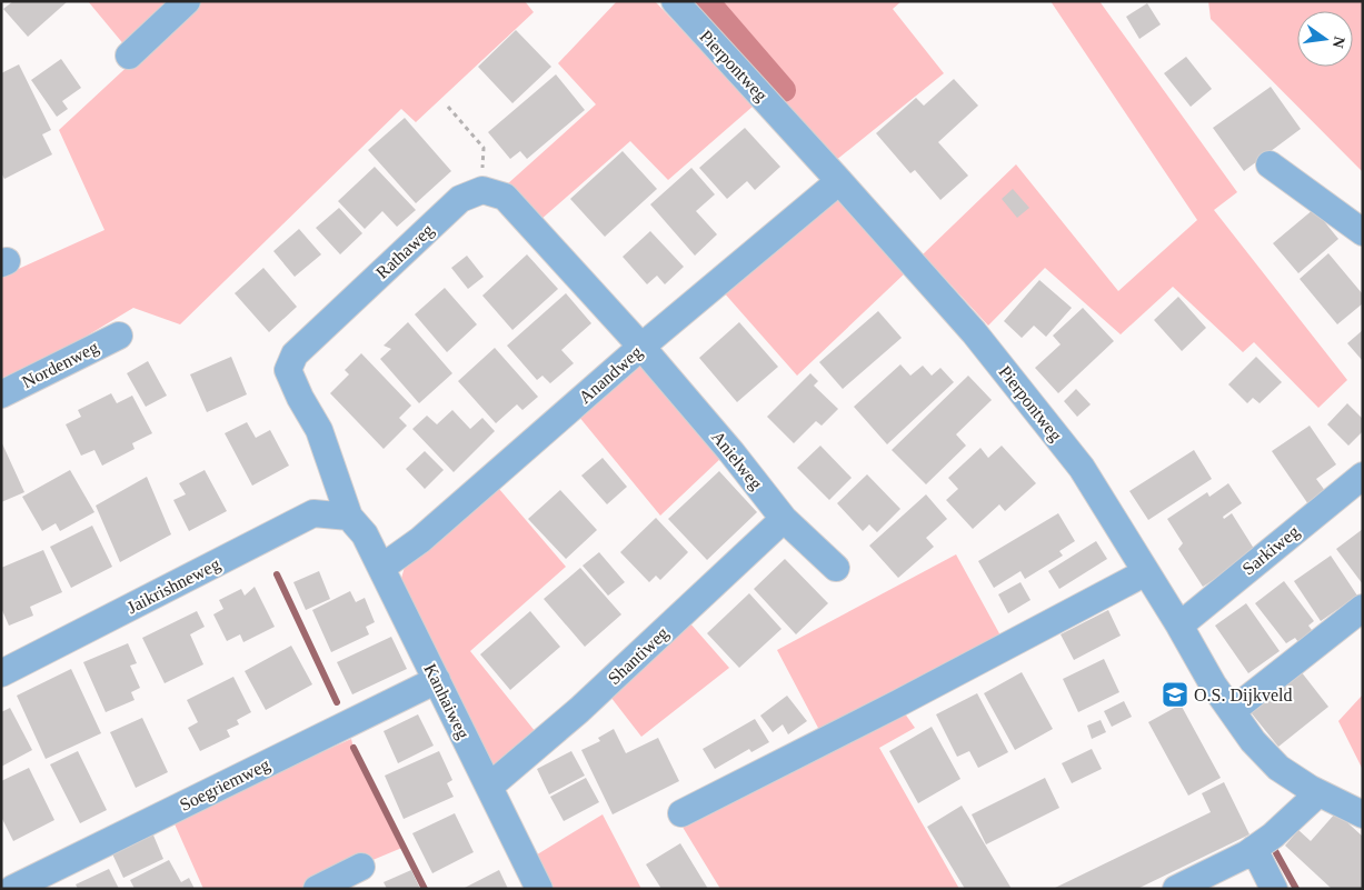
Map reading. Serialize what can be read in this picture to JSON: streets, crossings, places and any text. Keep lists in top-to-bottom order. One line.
{"streets":{"street":["Pierpontweg","Rathaweg","Nordenweg","Anandweg","Anielweg","Sarkiweg","Jaikrishneweg","Shantiweg","Kanhaiweg","Soegriemweg"]},"crossings":[["Pierpontweg","Anandweg"],["Pierpontweg","Sarkiweg"],["Rathaweg","Jaikrishneweg"],["Rathaweg","Kanhaiweg"],["Anandweg","Anielweg"],["Anandweg","Kanhaiweg"],["Anielweg","Shantiweg"],["Jaikrishneweg","Kanhaiweg"],["Shantiweg","Kanhaiweg"],["Kanhaiweg","Soegriemweg"]],"places":{"school or university":["O.S. Dijkveld"]},"north":"right"}
